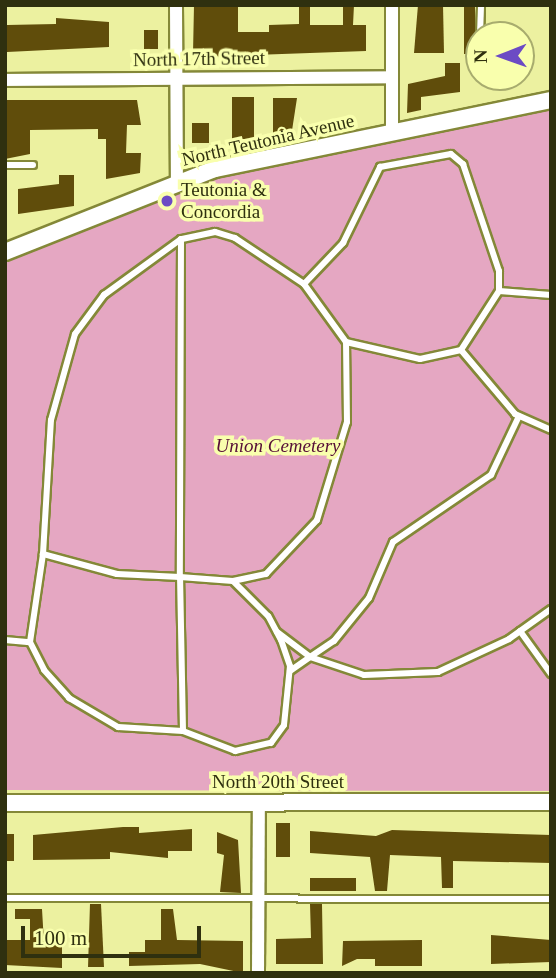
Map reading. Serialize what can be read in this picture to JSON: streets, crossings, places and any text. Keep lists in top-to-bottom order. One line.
{"streets":{"main road":["North Teutonia Avenue","North 20th Street"],"street":["North 17th Street"]},"parks":["Union Cemetery"],"places":["Teutonia & Concordia"],"scale_bar":"100 m","north":"left"}
